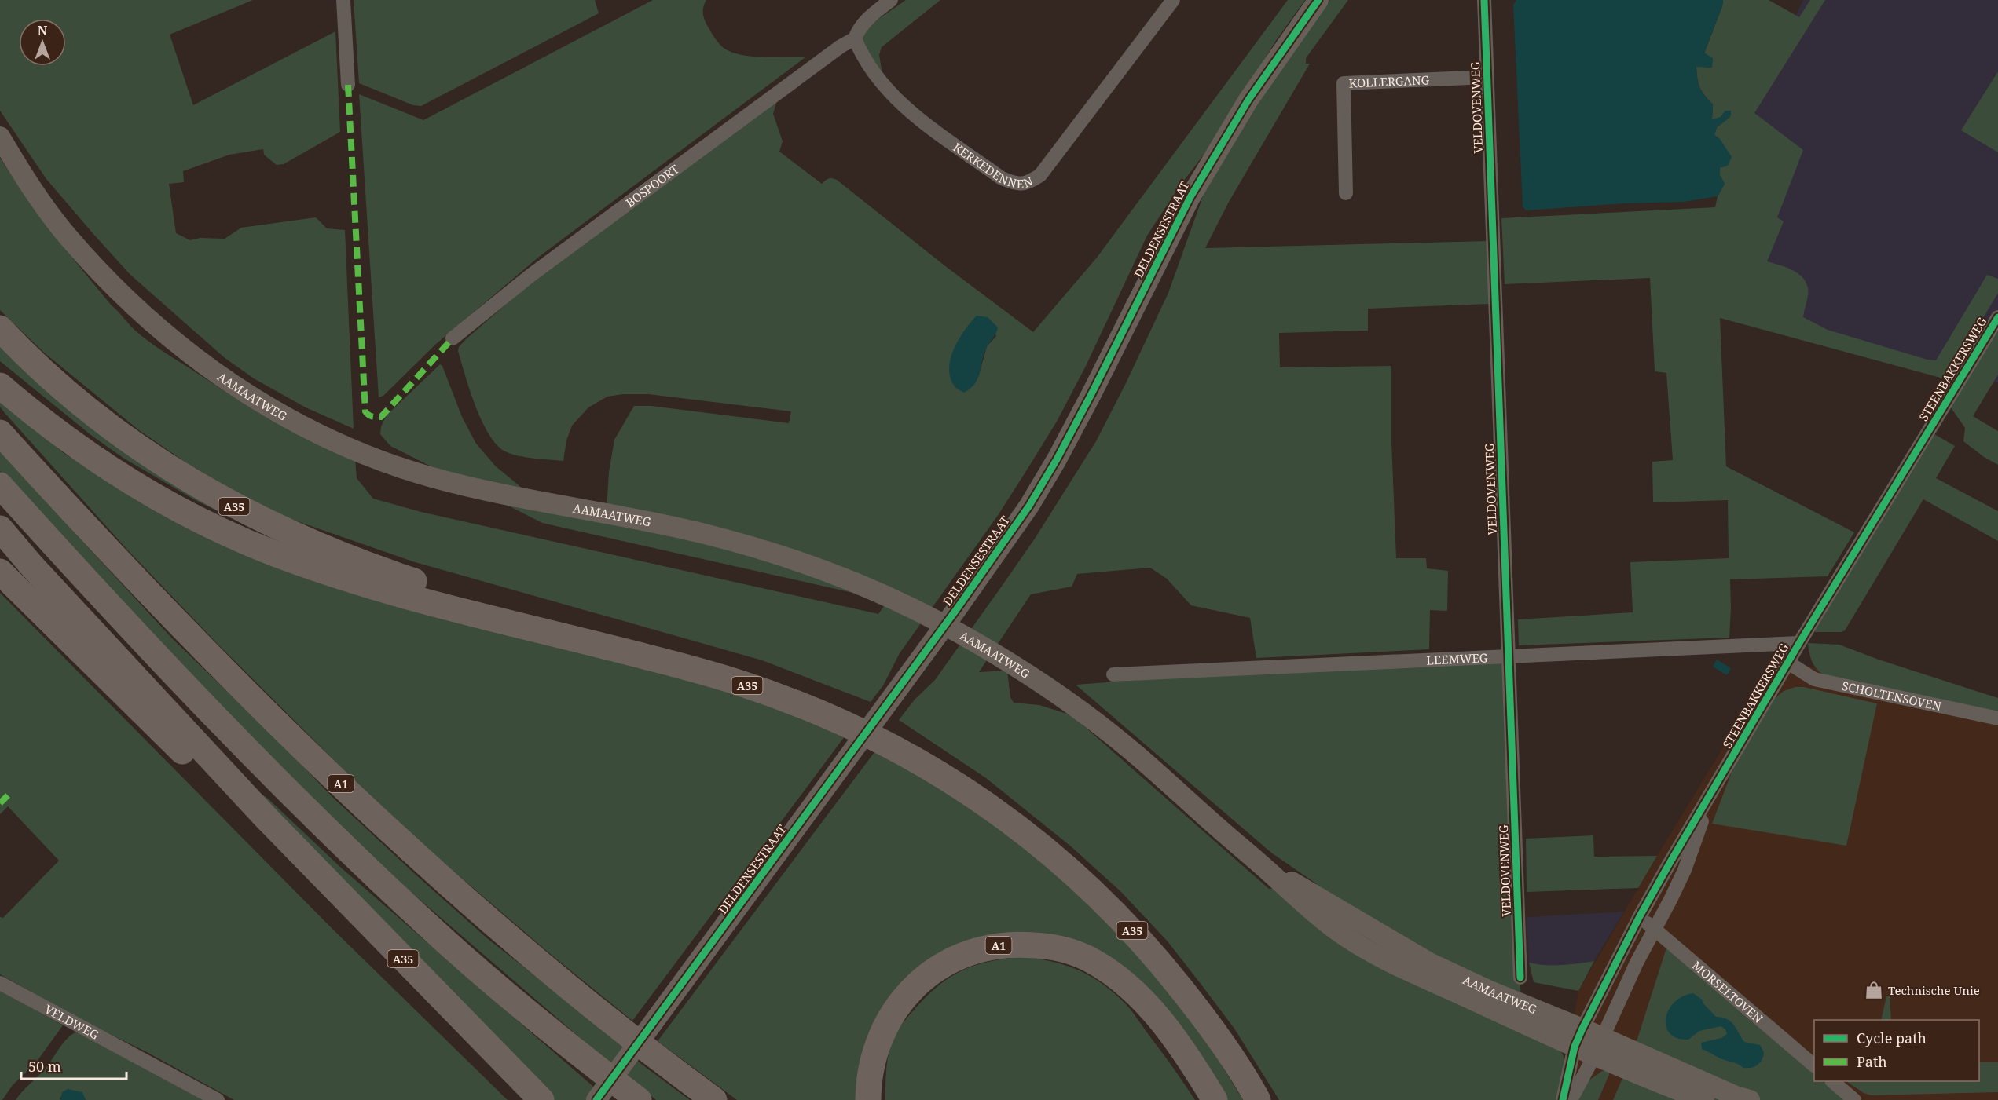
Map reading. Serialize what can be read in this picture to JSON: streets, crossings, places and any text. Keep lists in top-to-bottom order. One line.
{"streets":{"highway":["A35","A1"],"main road":["DELDENSESTRAAT","AAMAATWEG"],"street":["KOLLERGANG","VELDOVENWEG","KERKEDENNEN","BOSPOORT","STEENBAKKERSWEG","LEEMWEG","SCHOLTENSOVEN","MORSELTOVEN","VELDWEG"]},"crossings":[["KOLLERGANG","VELDOVENWEG"],["VELDOVENWEG","LEEMWEG"],["KERKEDENNEN","BOSPOORT"],["STEENBAKKERSWEG","AAMAATWEG"],["STEENBAKKERSWEG","LEEMWEG"],["STEENBAKKERSWEG","SCHOLTENSOVEN"],["STEENBAKKERSWEG","MORSELTOVEN"]],"places":{"shop":["Technische Unie"]},"legend":["Cycle path","Path"],"scale_bar":"50 m","north":"top"}
